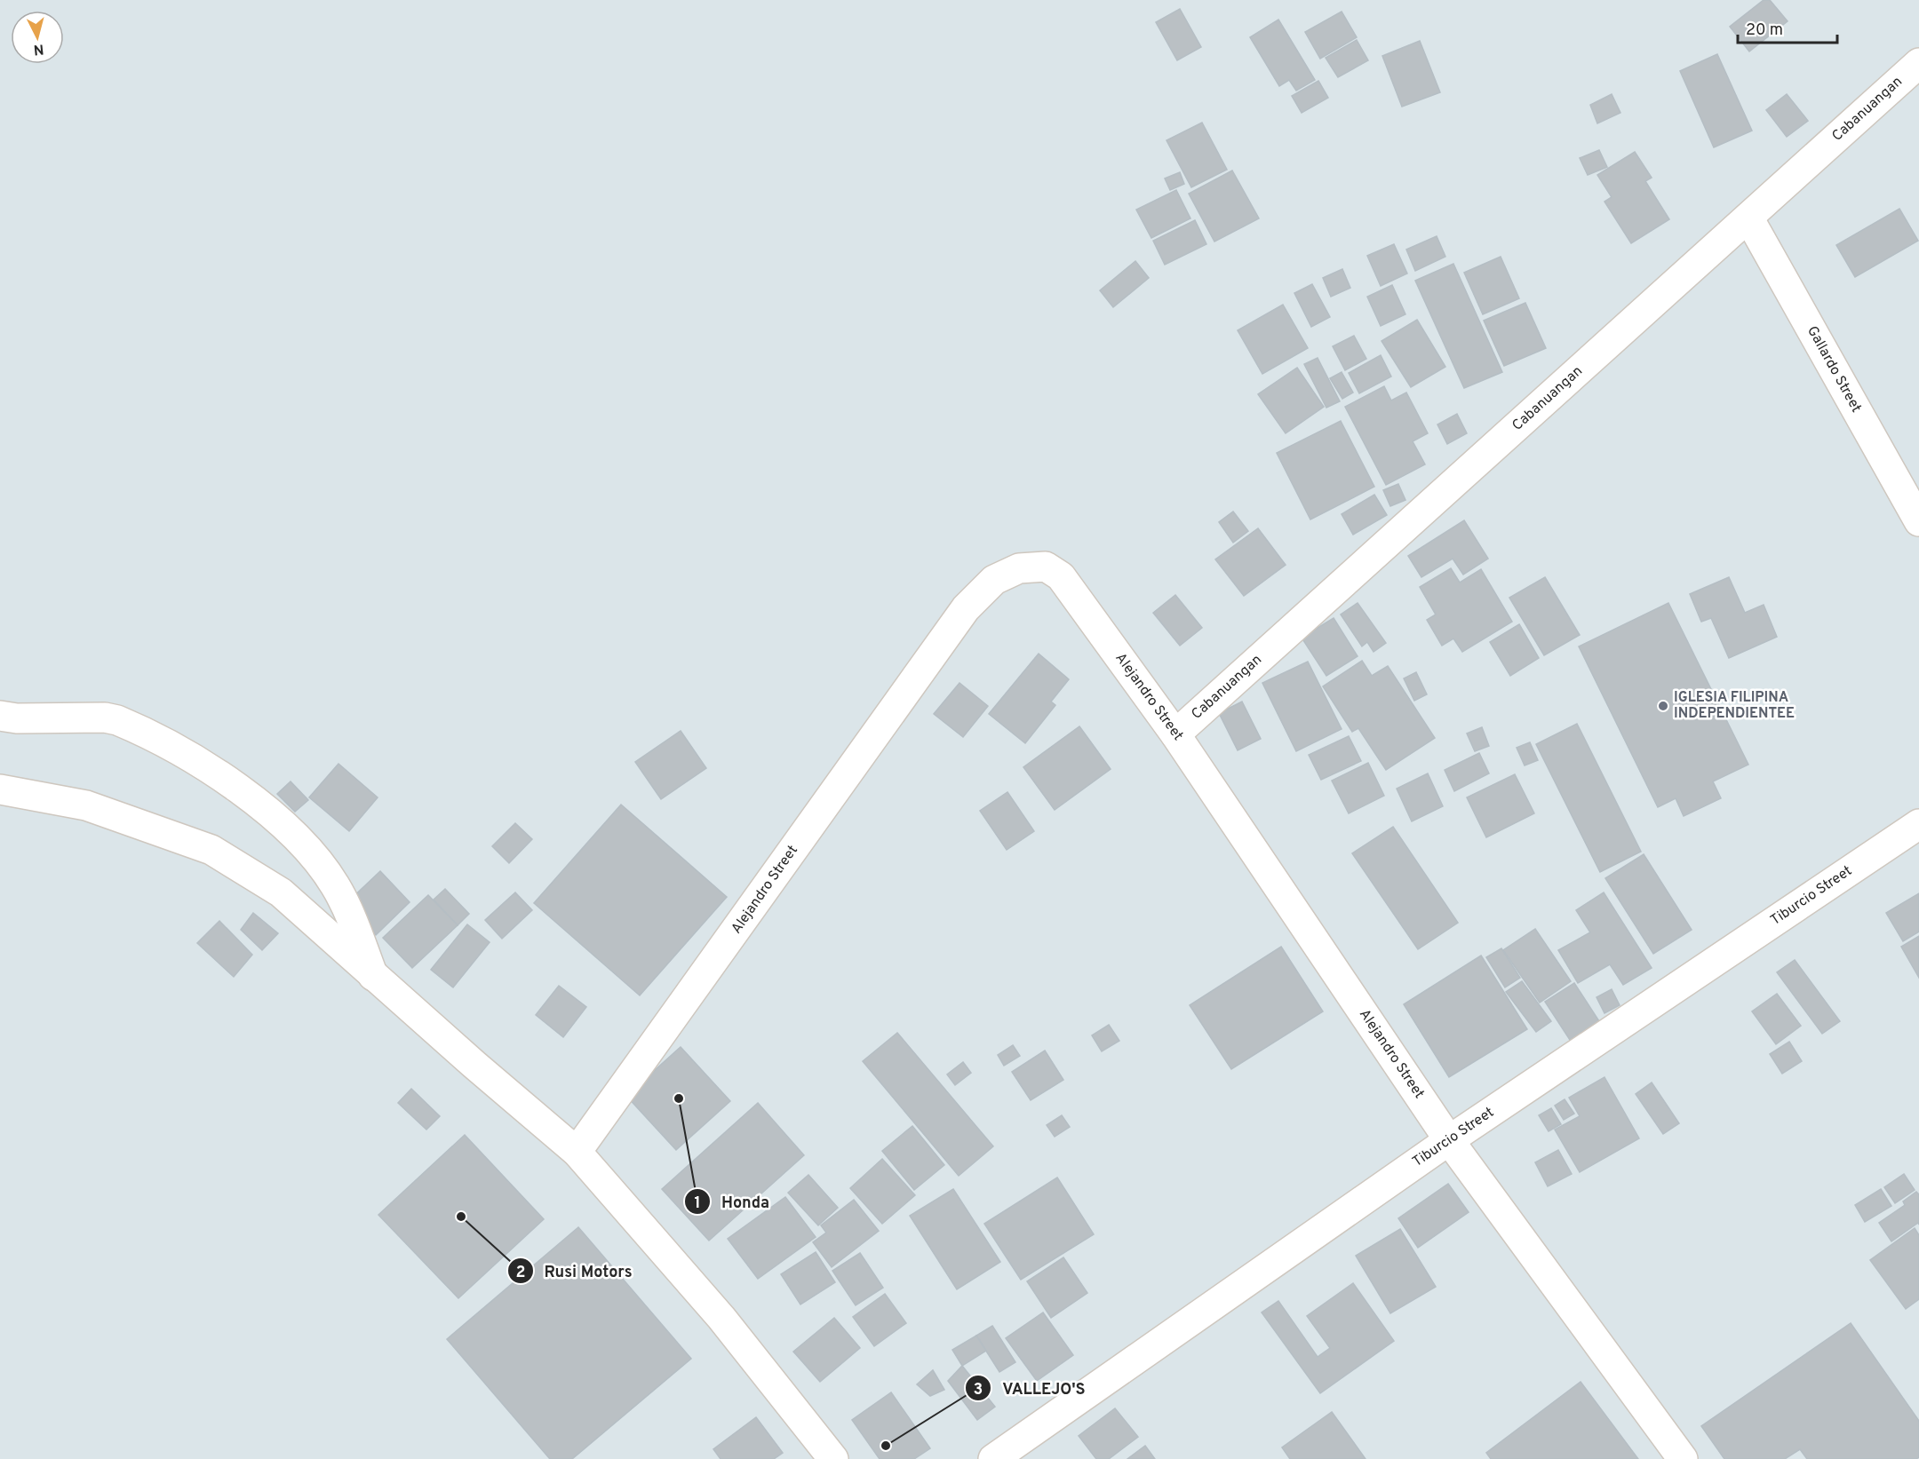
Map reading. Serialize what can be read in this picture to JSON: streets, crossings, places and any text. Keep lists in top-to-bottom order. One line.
{"streets":{"street":["Cabanuangan","Gallardo Street","Alejandro Street","Tiburcio Street"]},"crossings":[["Cabanuangan","Gallardo Street"],["Cabanuangan","Alejandro Street"],["Alejandro Street","Tiburcio Street"]],"places":["IGLESIA FILIPINA INDEPENDIENTEE","Honda","Rusi Motors","VALLEJO'S"],"scale_bar":"20 m","north":"bottom"}
